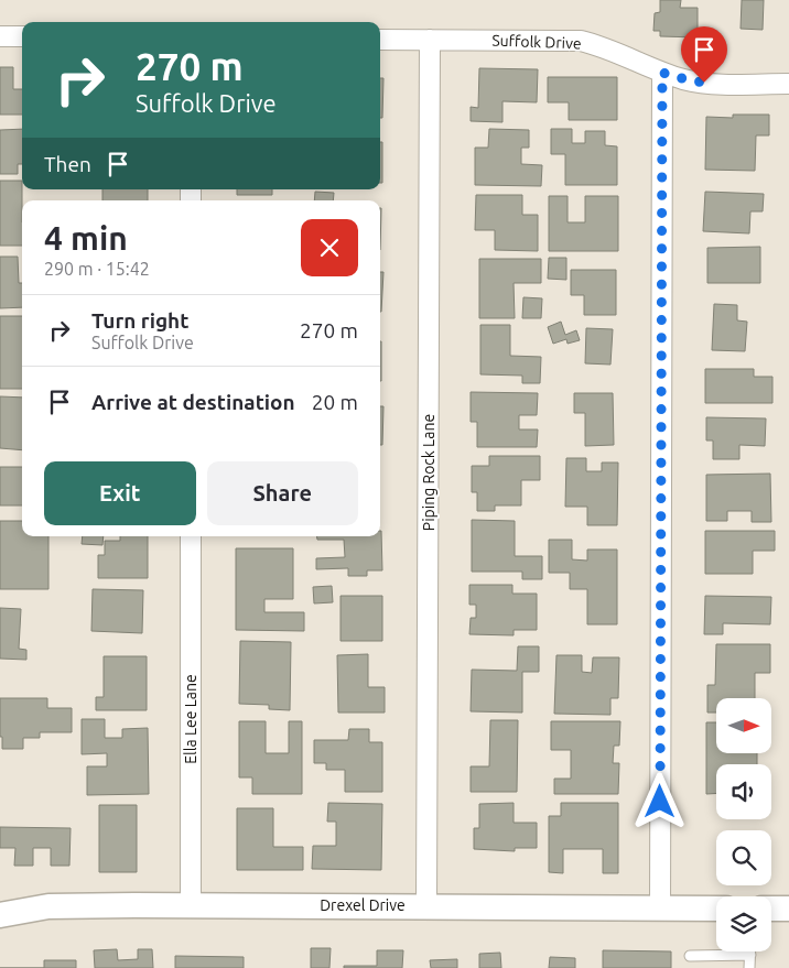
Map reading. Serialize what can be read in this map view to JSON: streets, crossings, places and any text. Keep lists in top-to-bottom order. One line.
{"streets":{"street":["Suffolk Drive","Piping Rock Lane","Ella Lee Lane","Drexel Drive"]},"crossings":[["Suffolk Drive","Piping Rock Lane"],["Piping Rock Lane","Drexel Drive"],["Ella Lee Lane","Drexel Drive"]],"north":"right","page":{"turn":["270 m","Suffolk Drive"],"then":"Then","heading":["4 min","290 m · 15:42"],"list":[{"name":"Turn right","note":"Suffolk Drive","value":"270 m"},{"name":"Arrive at destination","value":"20 m"}],"buttons":["Exit","Share"]}}
